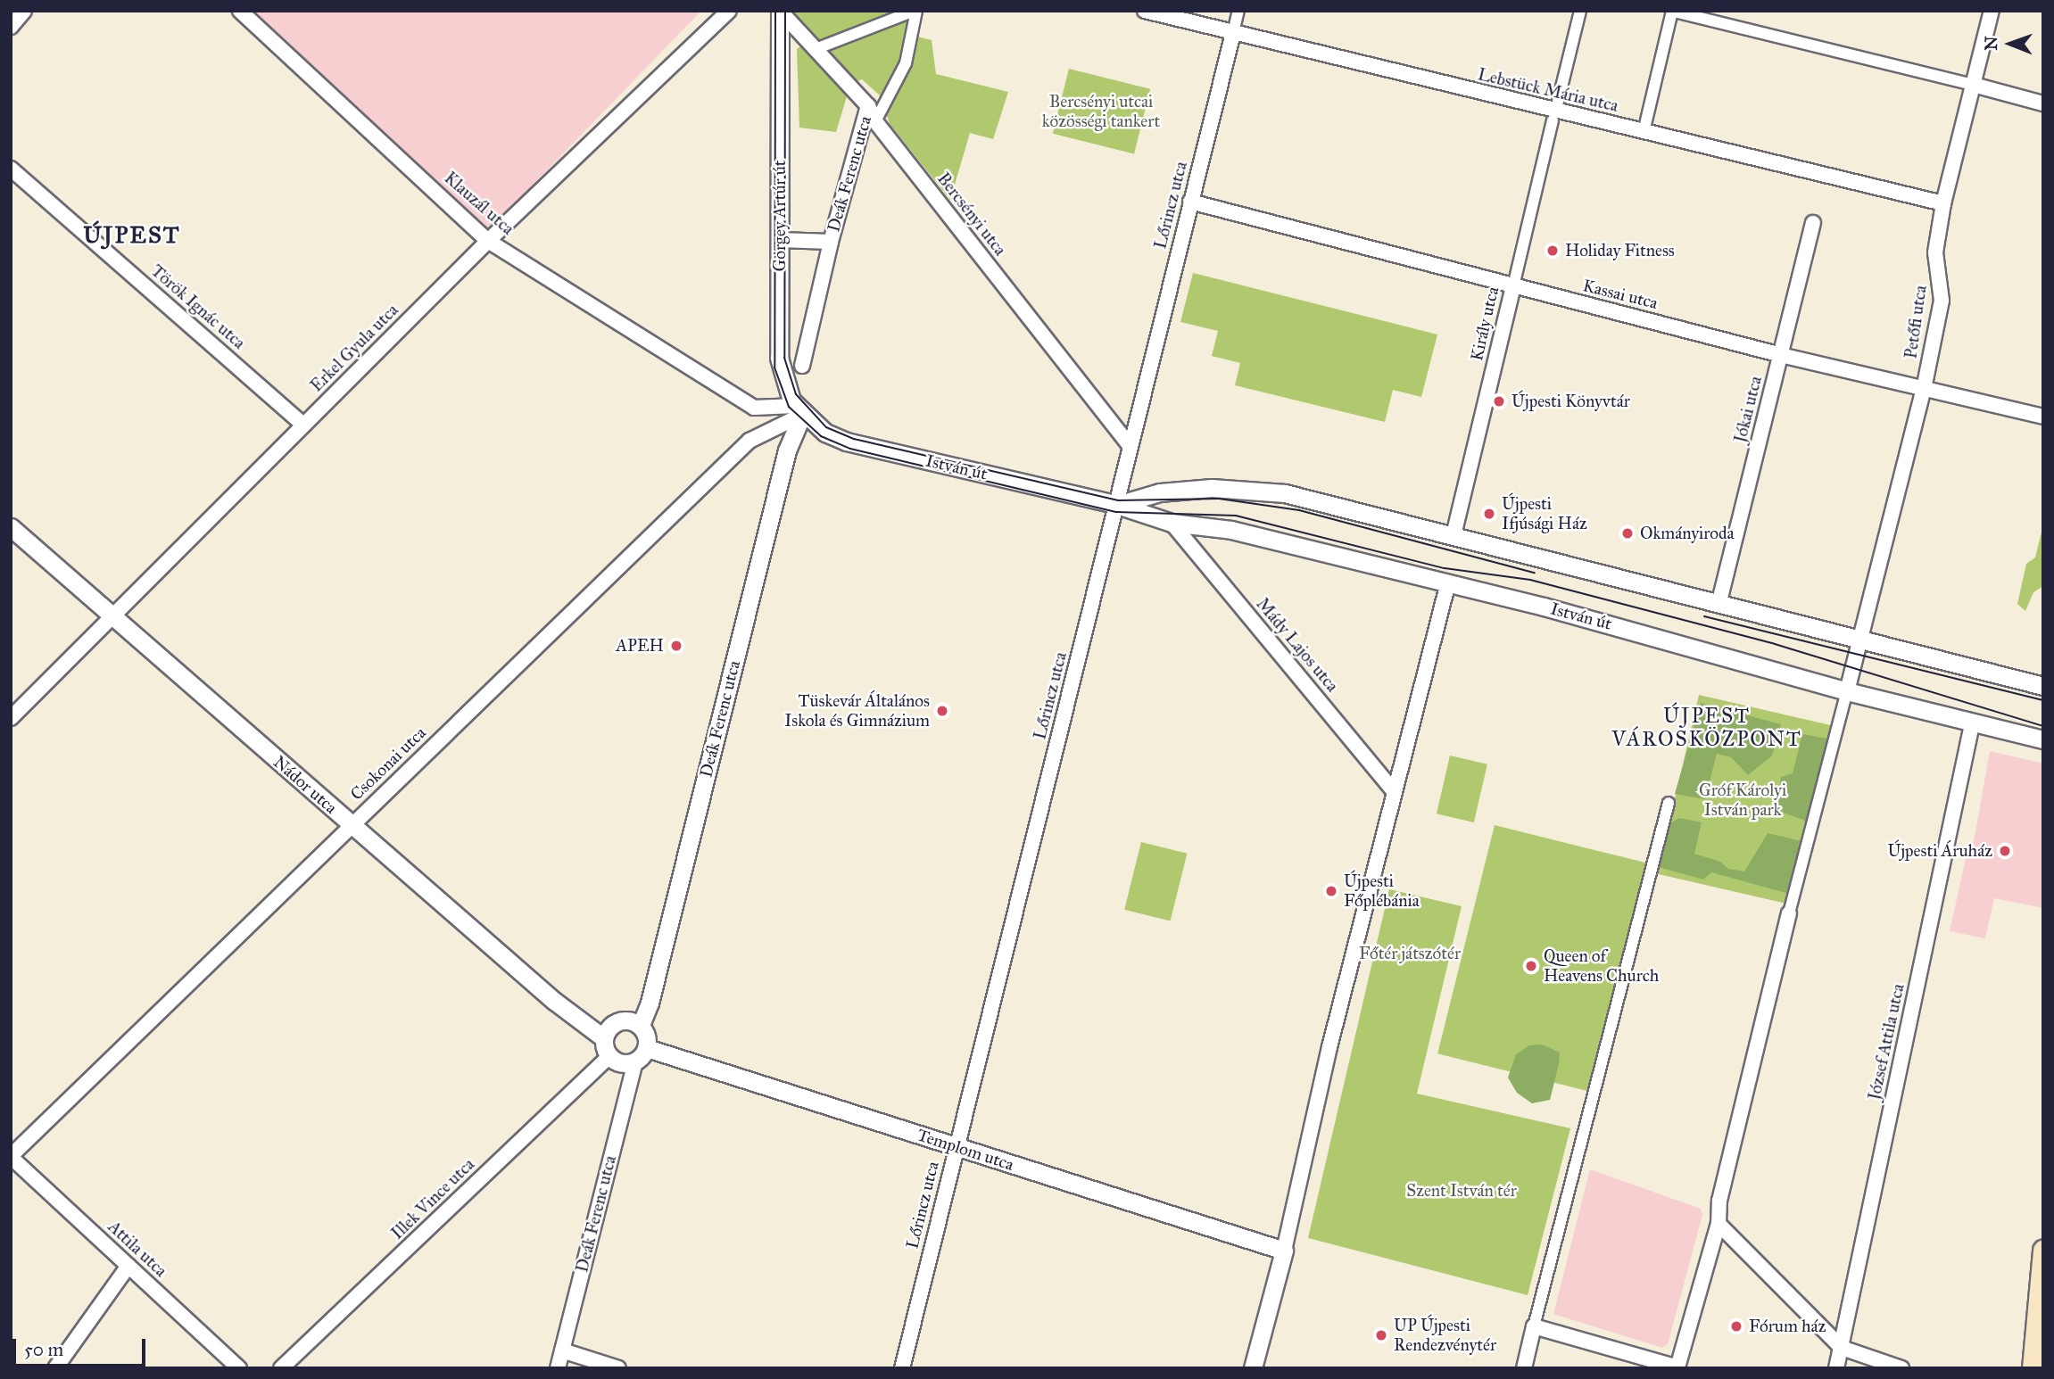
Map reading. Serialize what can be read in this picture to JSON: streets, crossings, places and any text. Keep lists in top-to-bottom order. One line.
{"streets":{"street":["Lebstück Mária utca","Deák Ferenc utca","Klauzál utca","Lőrincz utca","Bercsényi utca","Görgey Artúr út","Kassai utca","Török Ignác utca","Petőfi utca","Király utca","Erkel Gyula utca","Jókai utca","István út","Mády Lajos utca","Csokonai utca","Nádor utca","József Attila utca","Templom utca","Illek Vince utca","Attila utca"]},"crossings":[["Lebstück Mária utca","Lőrincz utca"],["Lebstück Mária utca","Petőfi utca"],["Deák Ferenc utca","Bercsényi utca"],["Deák Ferenc utca","Görgey Artúr út"],["Deák Ferenc utca","István út"],["Deák Ferenc utca","Csokonai utca"],["Deák Ferenc utca","Nádor utca"],["Deák Ferenc utca","Templom utca"],["Deák Ferenc utca","Illek Vince utca"],["Klauzál utca","Erkel Gyula utca"],["Lőrincz utca","Bercsényi utca"],["Lőrincz utca","Kassai utca"],["Lőrincz utca","István út"],["Lőrincz utca","Templom utca"],["Bercsényi utca","Görgey Artúr út"],["Görgey Artúr út","István út"],["Görgey Artúr út","Csokonai utca"],["Kassai utca","Petőfi utca"],["Kassai utca","Király utca"],["Kassai utca","Jókai utca"],["Török Ignác utca","Erkel Gyula utca"],["Petőfi utca","István út"],["Király utca","István út"],["Erkel Gyula utca","Nádor utca"],["Jókai utca","István út"],["István út","Mády Lajos utca"],["István út","Csokonai utca"],["István út","József Attila utca"],["Csokonai utca","Nádor utca"],["Csokonai utca","Attila utca"],["Nádor utca","Templom utca"],["Nádor utca","Illek Vince utca"],["Templom utca","Illek Vince utca"]],"districts":["ÚJPEST","ÚJPEST VÁROSKÖZPONT"],"parks":["Bercsényi utcai közösségi tankert","Gróf Károlyi István park","Főtér játszótér","Szent István tér"],"places":["Holiday Fitness","Újpesti Könyvtár","Újpesti Ifjúsági Ház","Okmányiroda","APEH","Tüskevár Általános Iskola és Gimnázium","Újpesti Áruház","Újpesti Főplébánia","Queen of Heavens Church","Fórum ház","UP Újpesti Rendezvénytér"],"scale_bar":"50 m","north":"left"}
